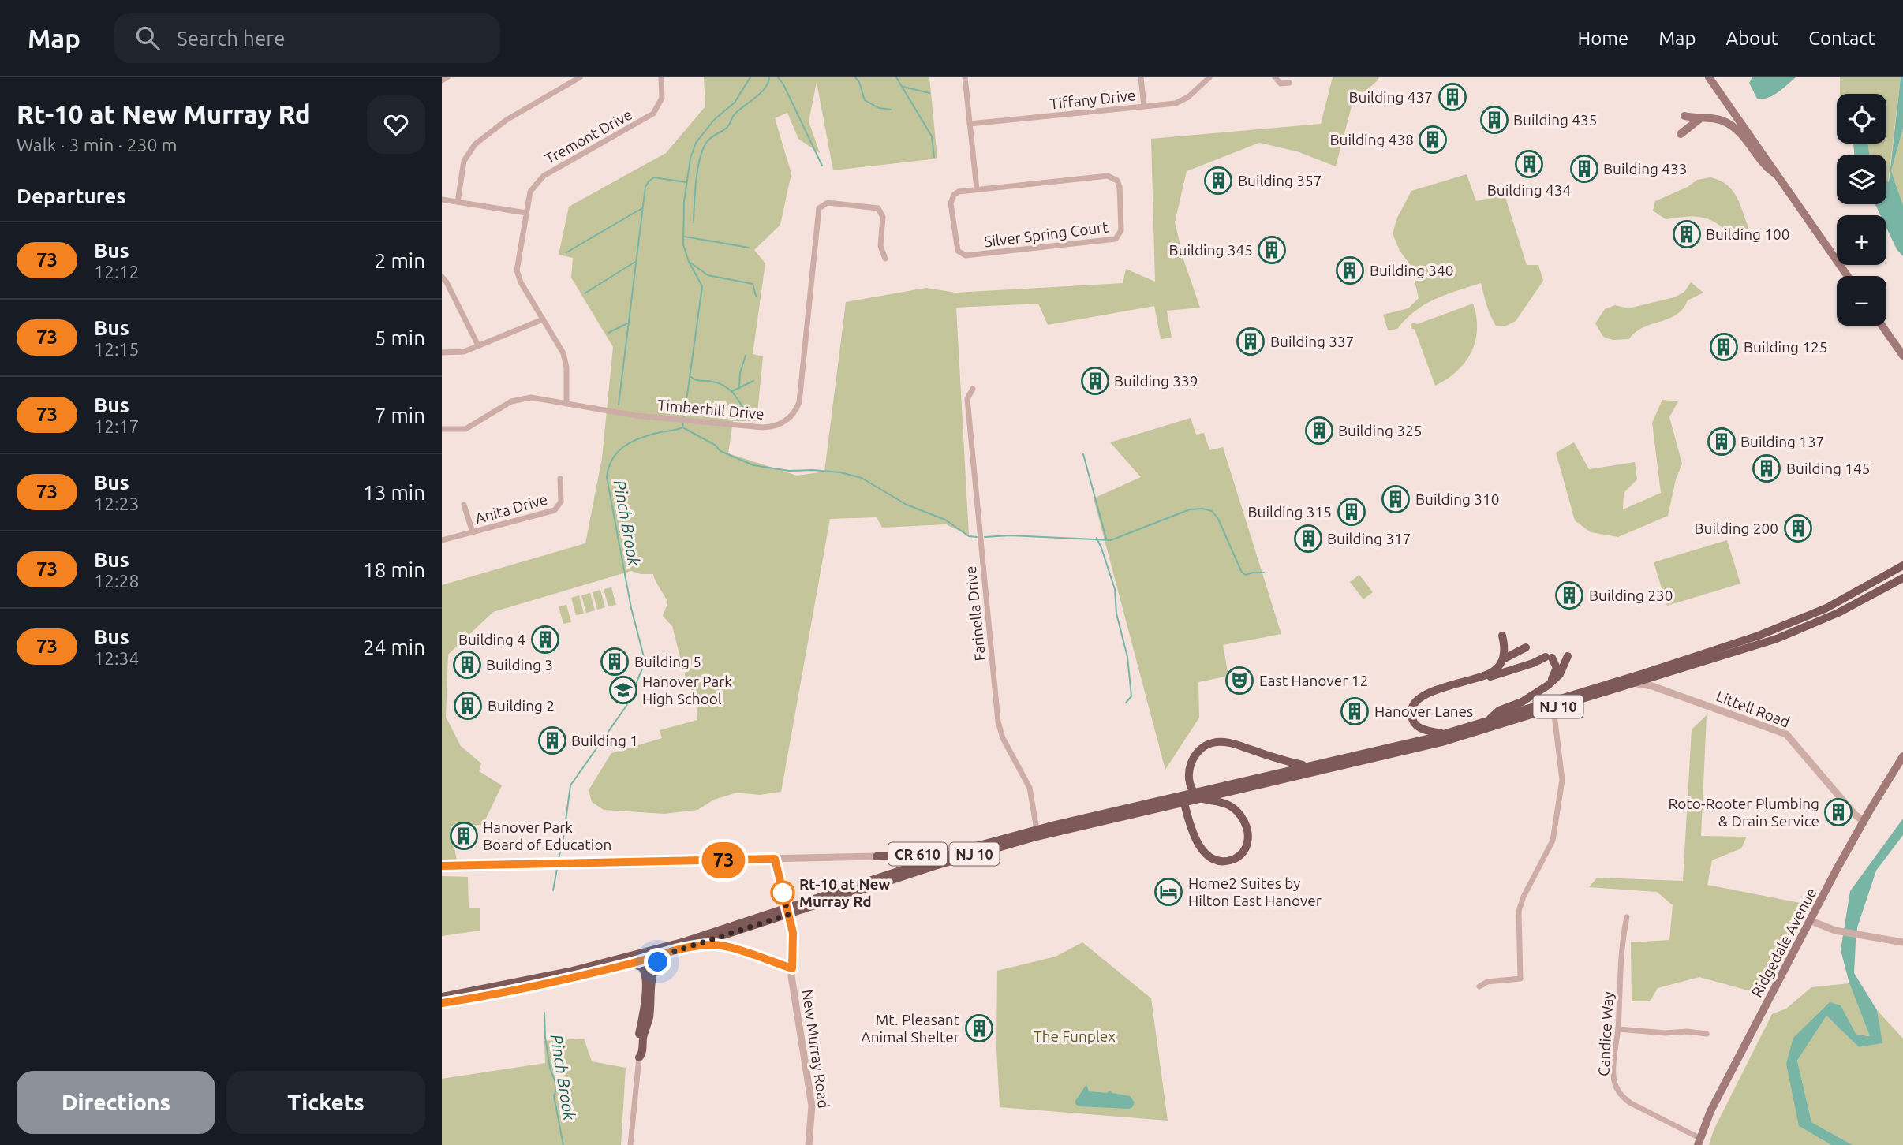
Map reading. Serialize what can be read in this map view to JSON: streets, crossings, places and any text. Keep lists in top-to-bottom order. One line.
{"streets":{"main road":["NJ 10","CR 610","Ridgedale Avenue"],"street":["Tiffany Drive","Tremont Drive","Silver Spring Court","Timberhill Drive","Anita Drive","Farinella Drive","Littell Road","Candice Way","New Murray Road"]},"crossings":[["Tremont Drive","Timberhill Drive"],["Farinella Drive","NJ 10"],["NJ 10","Littell Road"],["NJ 10","CR 610"],["NJ 10","New Murray Road"],["Littell Road","Ridgedale Avenue"],["CR 610","New Murray Road"],["Ridgedale Avenue","Candice Way"]],"water":["Pinch Brook"],"parks":["The Funplex"],"places":{"building":["Building 437","Building 435","Building 438","Building 434","Building 433","Building 357","Building 100","Building 345","Building 340","Building 337","Building 125","Building 339","Building 325","Building 137","Building 145","Building 310","Building 315","Building 200","Building 317","Building 230","Building 4","Building 5","Building 3","Building 2","Hanover Lanes","Building 1","Roto-Rooter Plumbing & Drain Service","Hanover Park Board of Education","Mt. Pleasant Animal Shelter"],"theatre":["East Hanover 12"],"school or university":["Hanover Park High School"],"hotel":["Home2 Suites by Hilton East Hanover"],"other":["Rt-10 at New Murray Rd"]},"lines":["bus line 73"],"page":{"header":"Map","search":"Search here","nav":["Home","Map","About","Contact"],"heading":[["Rt-10 at New Murray Rd","Walk · 3 min · 230 m"],"Departures"],"on_map":"73","map_buttons":["+","−"],"list":[{"mark":"73","name":"Bus","note":"12:12","value":"2 min"},{"mark":"73","name":"Bus","note":"12:15","value":"5 min"},{"mark":"73","name":"Bus","note":"12:17","value":"7 min"},{"mark":"73","name":"Bus","note":"12:23","value":"13 min"},{"mark":"73","name":"Bus","note":"12:28","value":"18 min"},{"mark":"73","name":"Bus","note":"12:34","value":"24 min"}],"buttons":["Directions","Tickets"]}}
